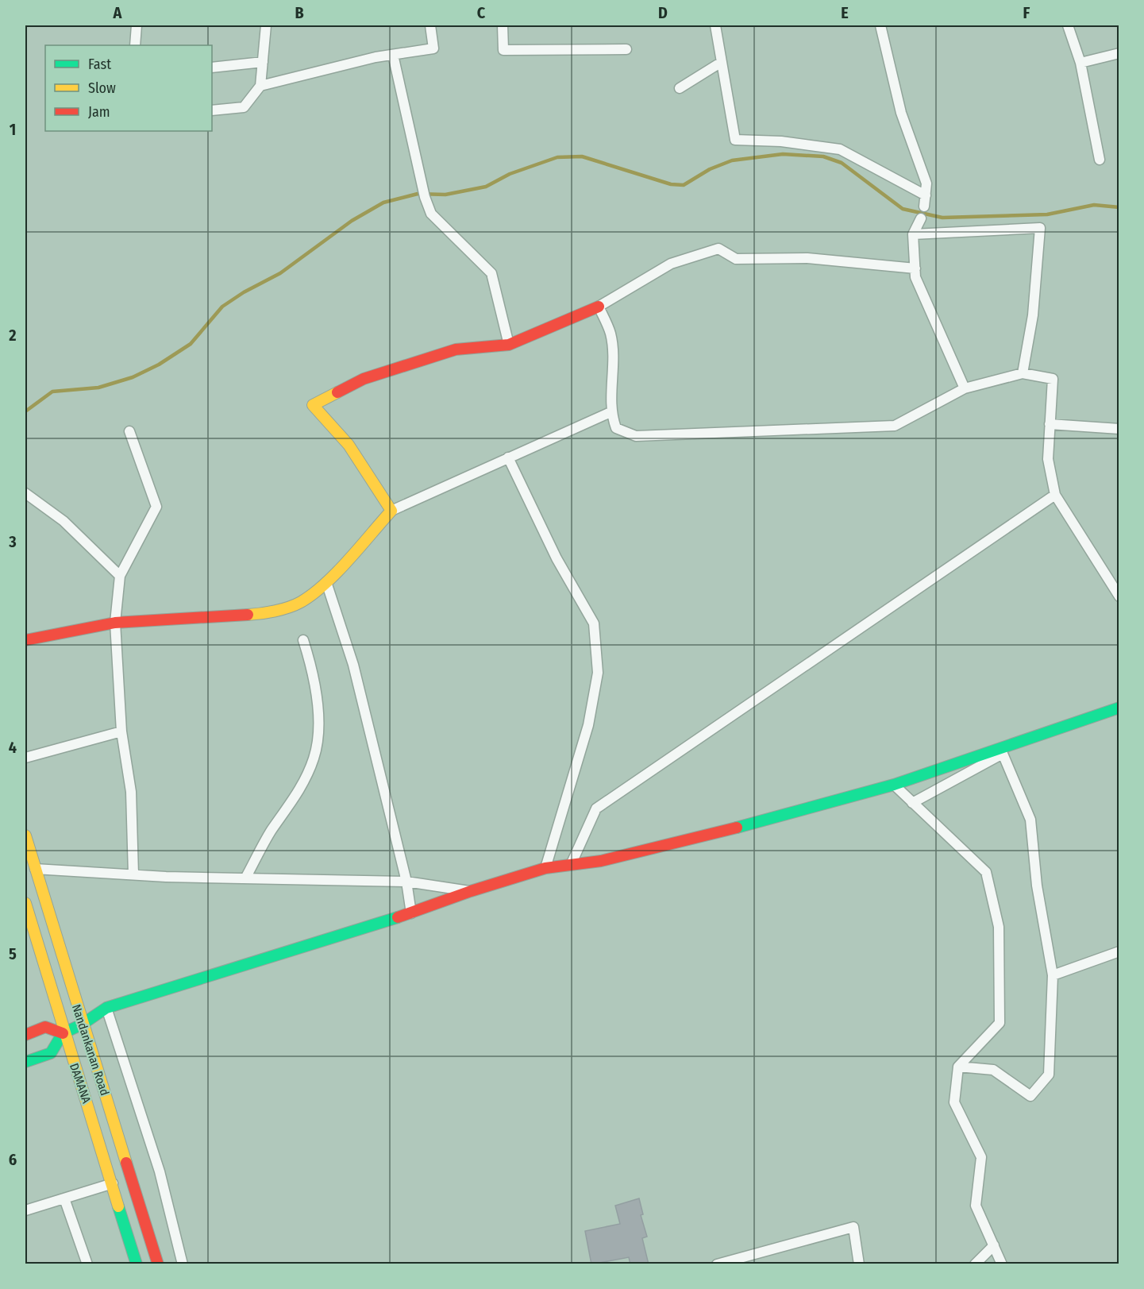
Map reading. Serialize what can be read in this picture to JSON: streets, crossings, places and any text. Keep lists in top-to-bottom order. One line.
{"streets":{"street":["Nandankanan Road","DAMANA"]},"legend":["Fast","Slow","Jam"],"grid":{"columns":["A","B","C","D","E","F"],"rows":["1","2","3","4","5","6"]}}
